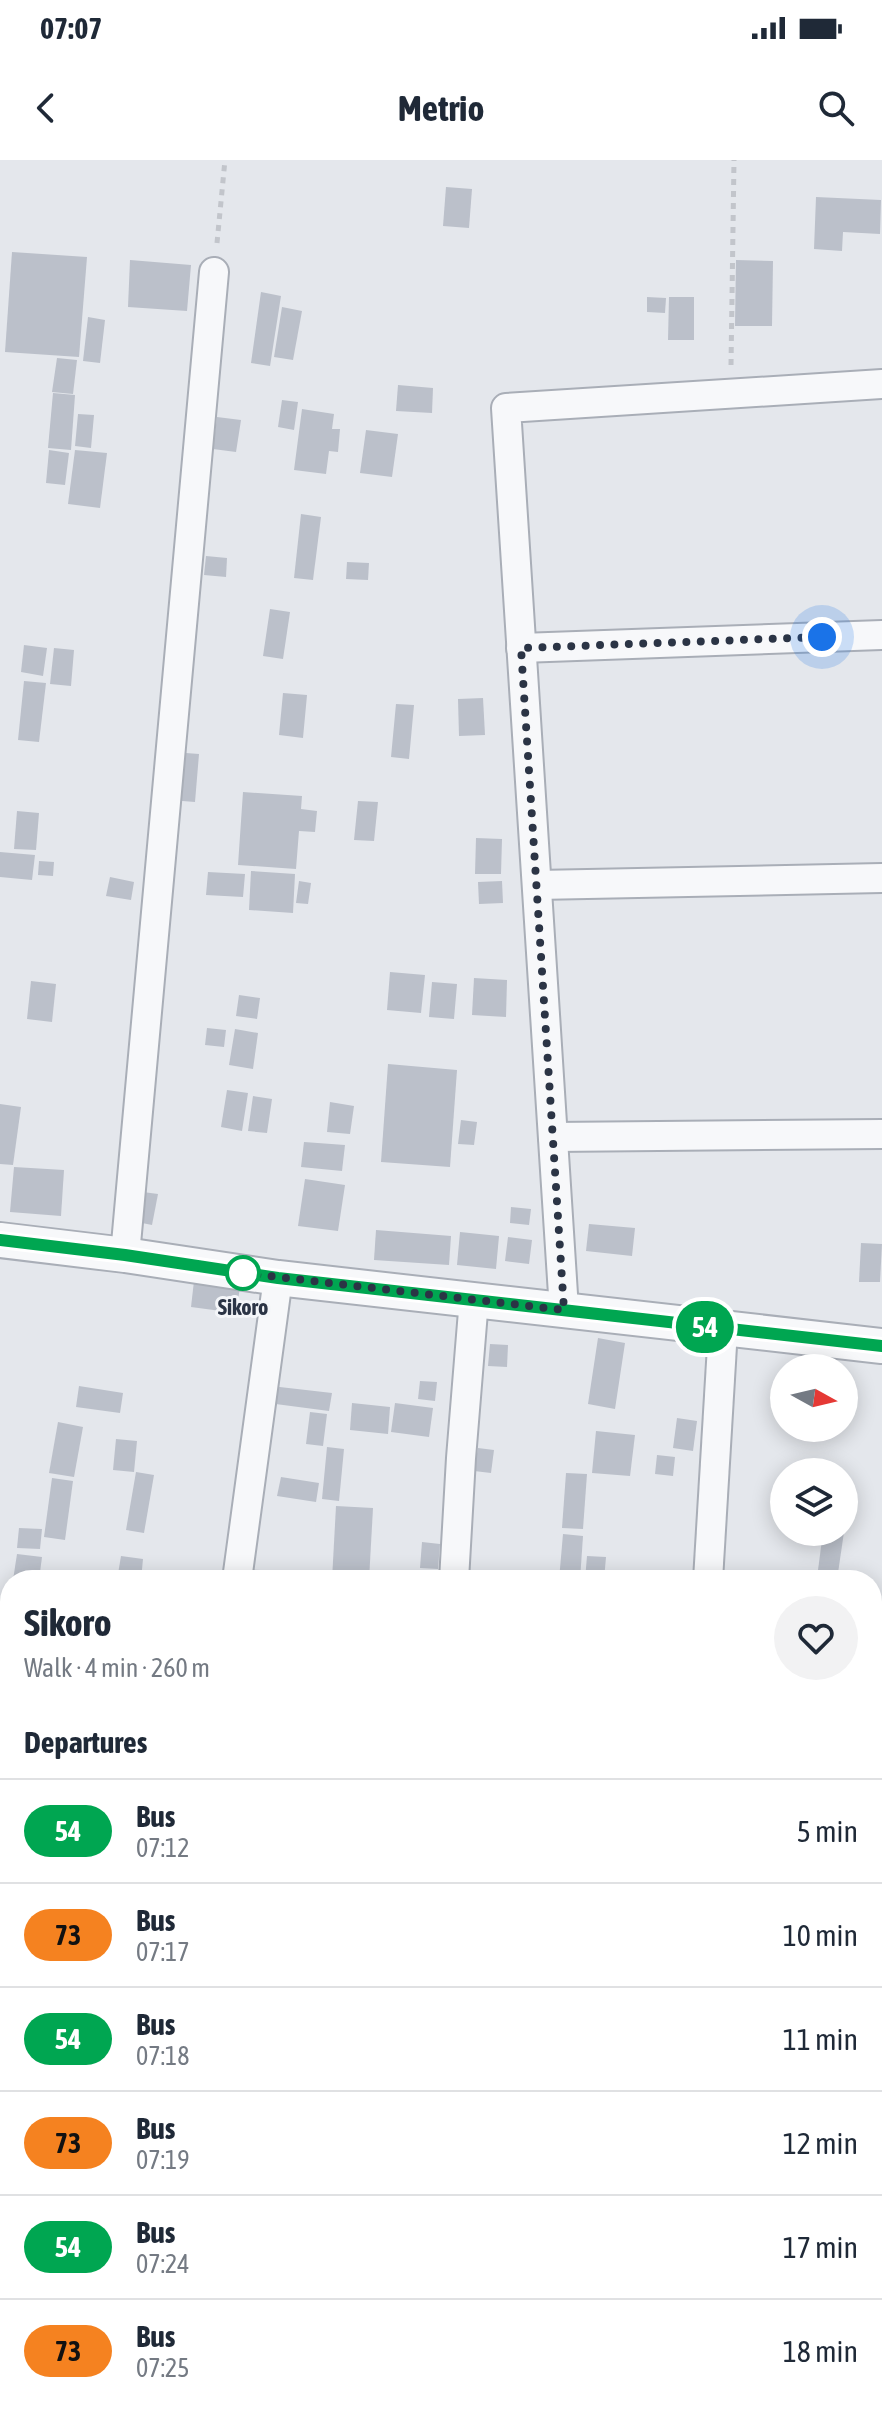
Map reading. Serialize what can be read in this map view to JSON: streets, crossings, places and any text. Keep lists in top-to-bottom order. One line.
{"places":["Sikoro"],"lines":["bus line 54"],"north":"right","page":{"status":"07:07","header":"Metrio","on_map":"54","heading":[["Sikoro","Walk · 4 min · 260 m"],"Departures"],"list":[{"mark":"54","name":"Bus","note":"07:12","value":"5 min"},{"mark":"73","name":"Bus","note":"07:17","value":"10 min"},{"mark":"54","name":"Bus","note":"07:18","value":"11 min"},{"mark":"73","name":"Bus","note":"07:19","value":"12 min"},{"mark":"54","name":"Bus","note":"07:24","value":"17 min"},{"mark":"73","name":"Bus","note":"07:25","value":"18 min"}]}}
